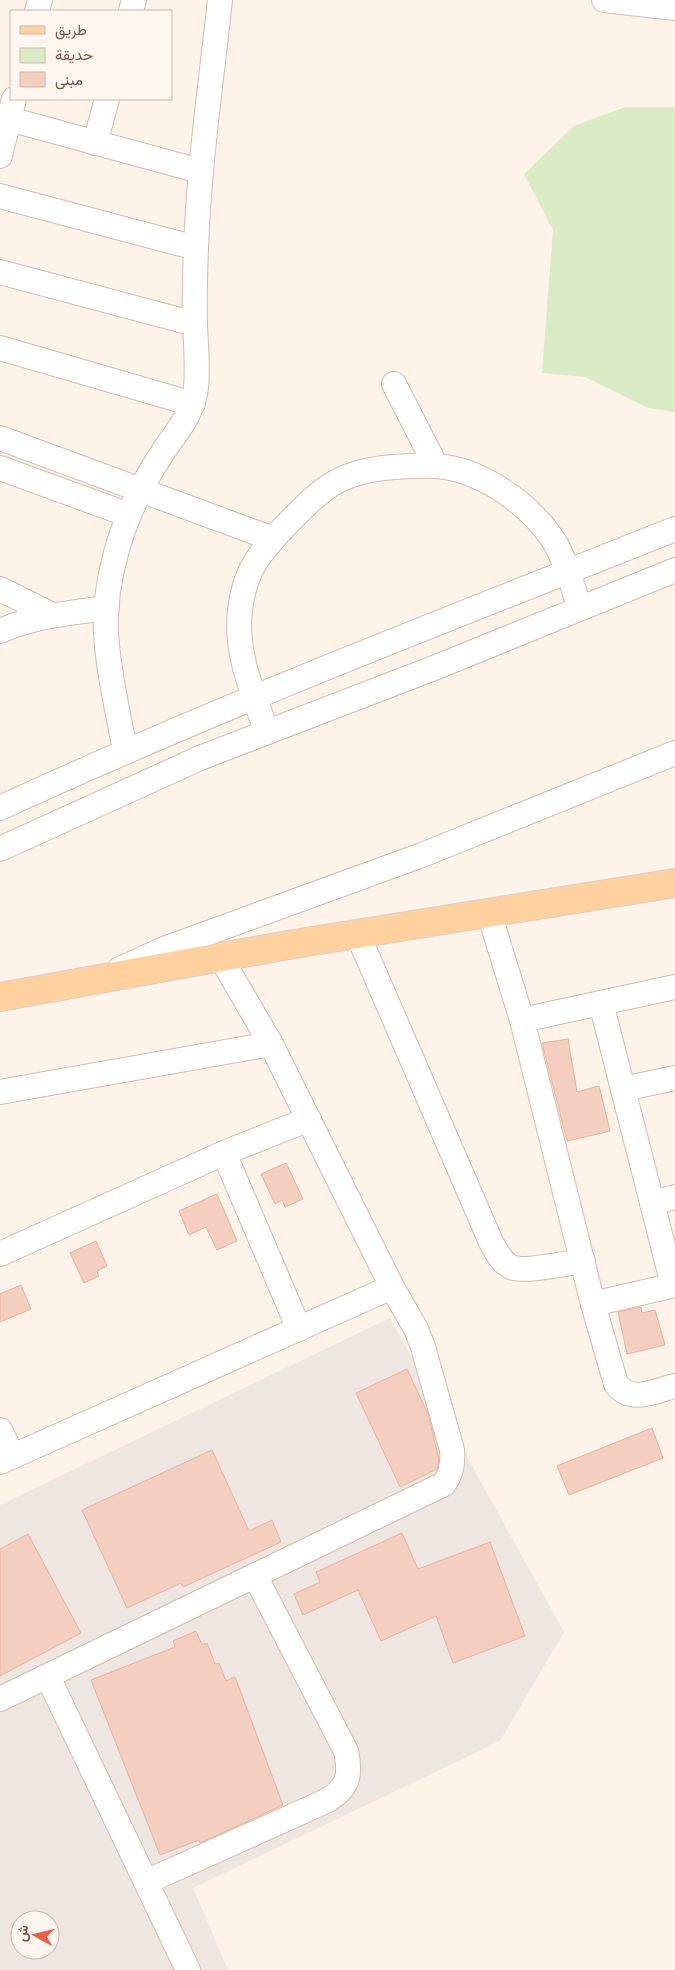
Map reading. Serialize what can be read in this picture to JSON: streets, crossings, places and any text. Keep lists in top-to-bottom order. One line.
{"legend":["طريق","حديقة","مبنى"],"north":"left"}
